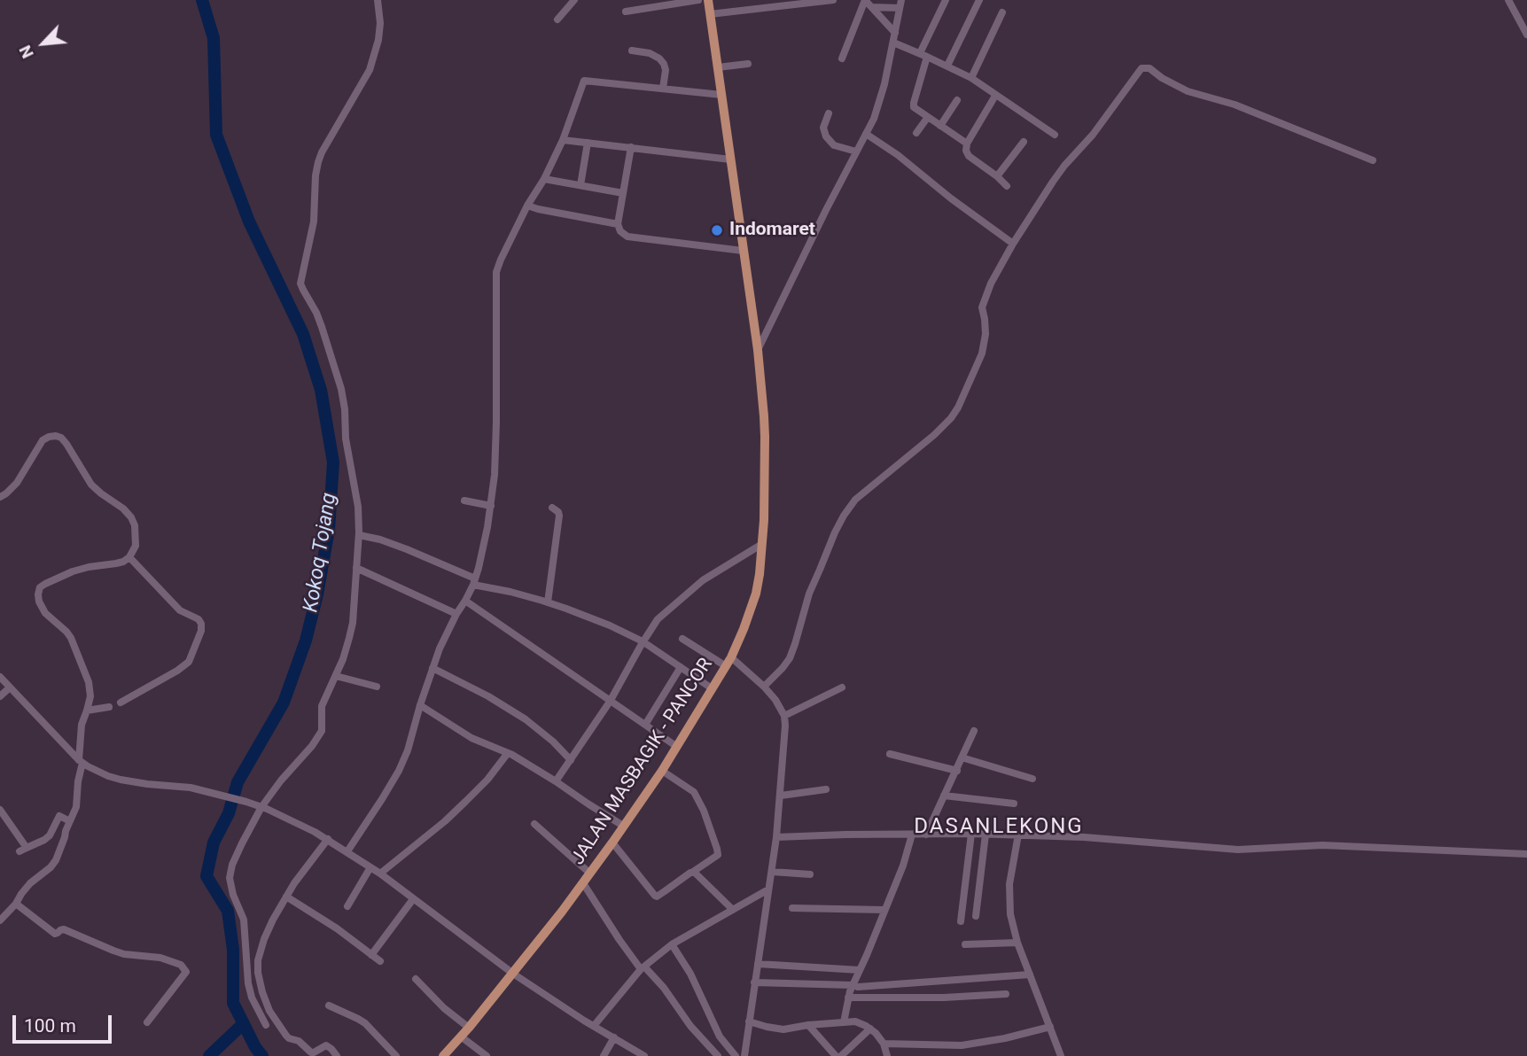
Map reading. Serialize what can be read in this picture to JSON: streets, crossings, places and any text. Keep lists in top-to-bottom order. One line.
{"streets":{"main road":["JALAN MASBAGIK - PANCOR"]},"districts":["DASANLEKONG"],"water":["Kokoq Tojang"],"places":["Indomaret"],"scale_bar":"100 m","north":"bottom left"}
